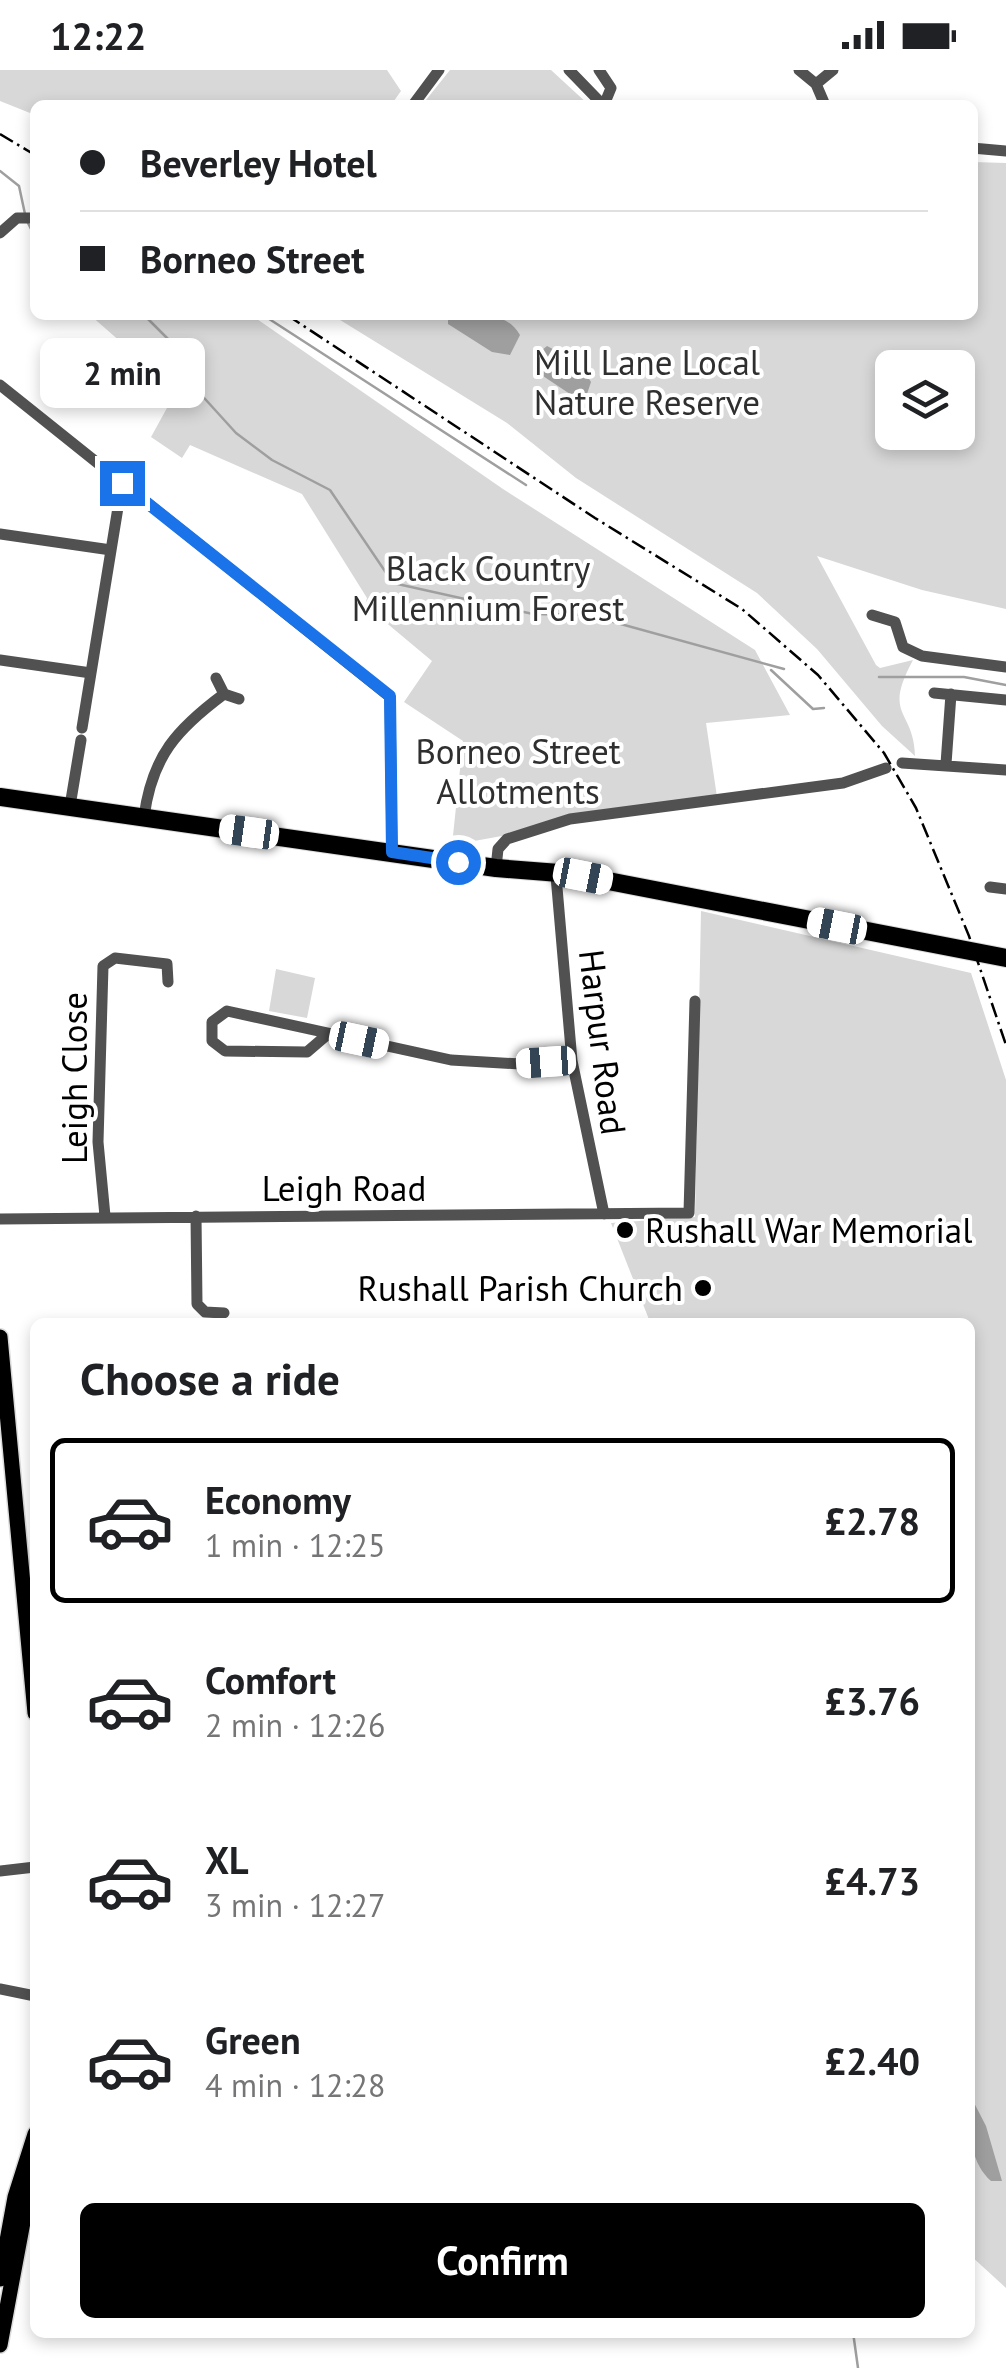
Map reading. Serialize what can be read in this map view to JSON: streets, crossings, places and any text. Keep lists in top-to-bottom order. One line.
{"streets":{"street":["Harpur Road","Leigh Close","Leigh Road"]},"crossings":[["Harpur Road","Leigh Road"],["Leigh Close","Leigh Road"]],"parks":["Mill Lane Local Nature Reserve","Black Country Millennium Forest","Borneo Street Allotments"],"places":["Rushall War Memorial","Rushall Parish Church"],"page":{"status":"12:22","banner":["Beverley Hotel","Borneo Street"],"bubble":"2 min","heading":"Choose a ride","list":[{"name":"Economy","note":"1 min · 12:25","value":"£2.78"},{"name":"Comfort","note":"2 min · 12:26","value":"£3.76"},{"name":"XL","note":"3 min · 12:27","value":"£4.73"},{"name":"Green","note":"4 min · 12:28","value":"£2.40"}],"buttons":"Confirm"}}
